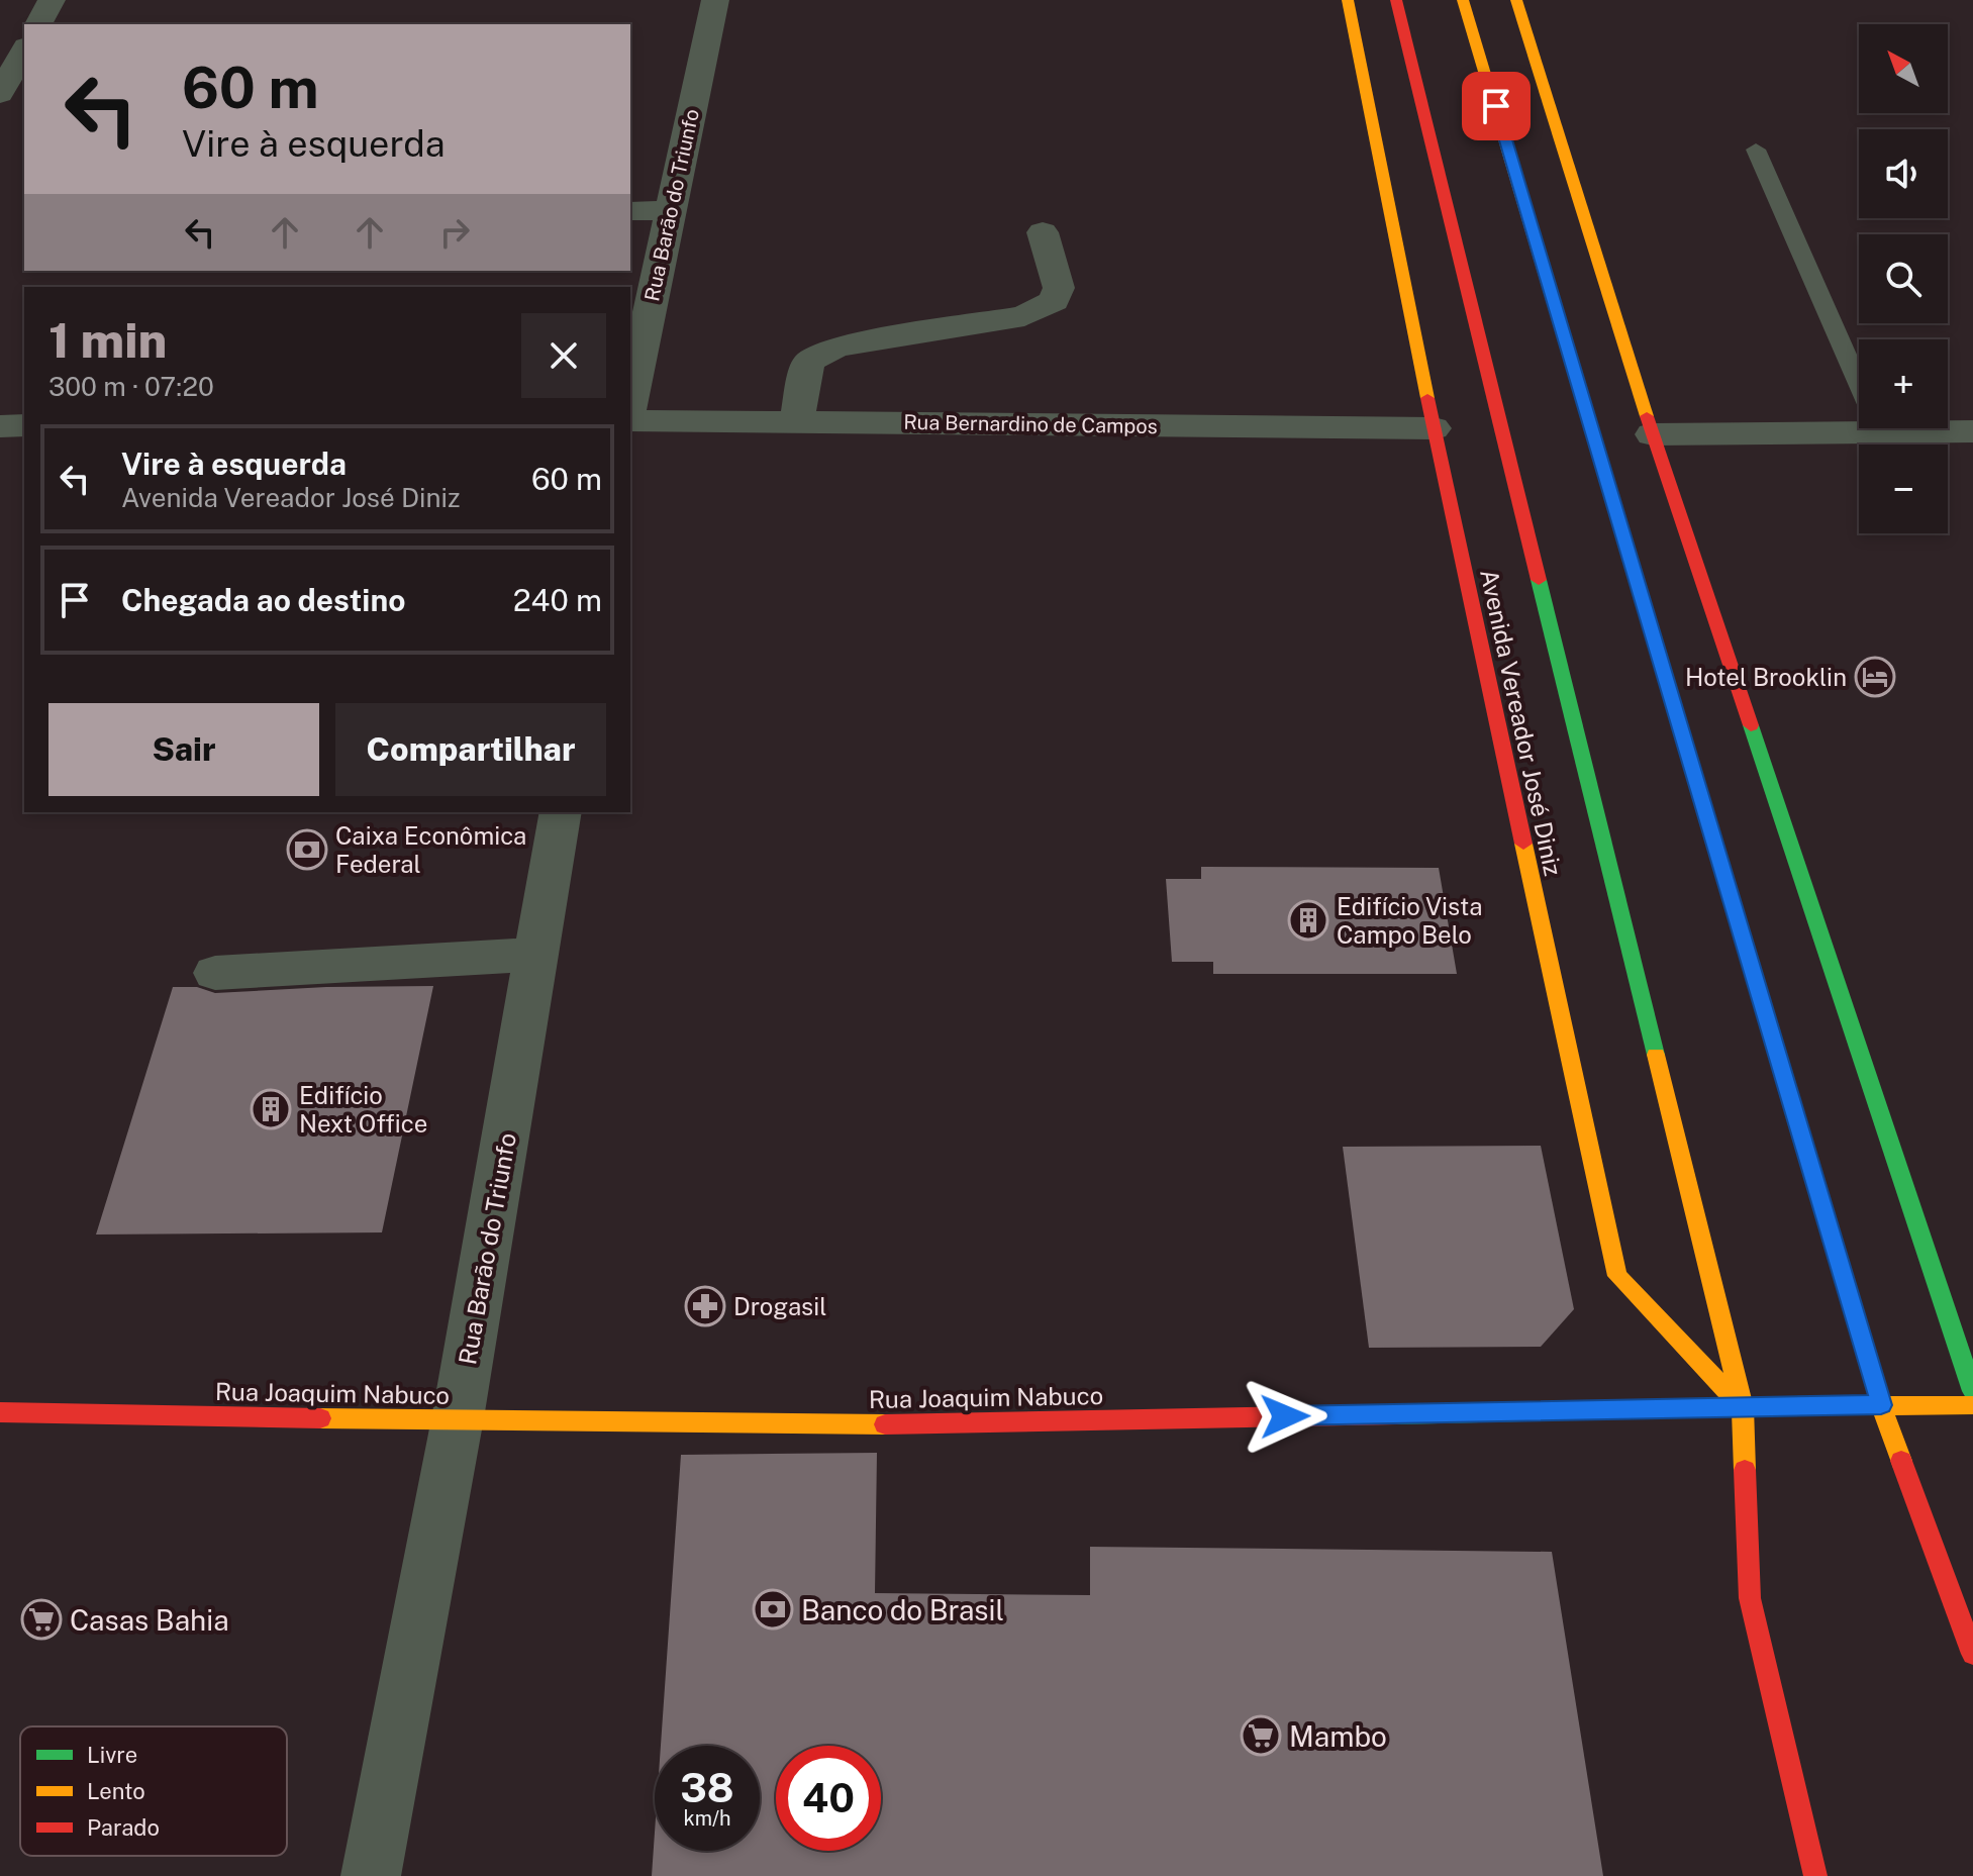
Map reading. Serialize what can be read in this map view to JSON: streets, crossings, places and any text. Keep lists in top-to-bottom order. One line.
{"streets":{"street":["Rua Barão do Triunfo","Rua Bernardino de Campos","Avenida Vereador José Diniz","Rua Joaquim Nabuco"]},"crossings":[["Rua Barão do Triunfo","Rua Joaquim Nabuco"],["Rua Bernardino de Campos","Avenida Vereador José Diniz"],["Avenida Vereador José Diniz","Rua Joaquim Nabuco"]],"places":{"hotel":["Hotel Brooklin"],"bank":["Caixa Econômica Federal","Banco do Brasil"],"building":["Edifício Vista Campo Belo","Edifício Next Office"],"pharmacy":["Drogasil"],"supermarket":["Casas Bahia","Mambo"]},"legend":["Livre","Lento","Parado"],"north":"top left","page":{"map_buttons":["+","−"],"turn":["60 m","Vire à esquerda"],"heading":["1 min","300 m · 07:20"],"list":[{"name":"Vire à esquerda","note":"Avenida Vereador José Diniz","value":"60 m"},{"name":"Chegada ao destino","value":"240 m"}],"buttons":["Sair","Compartilhar"],"speed":"38 km/h","limit":"40"}}
